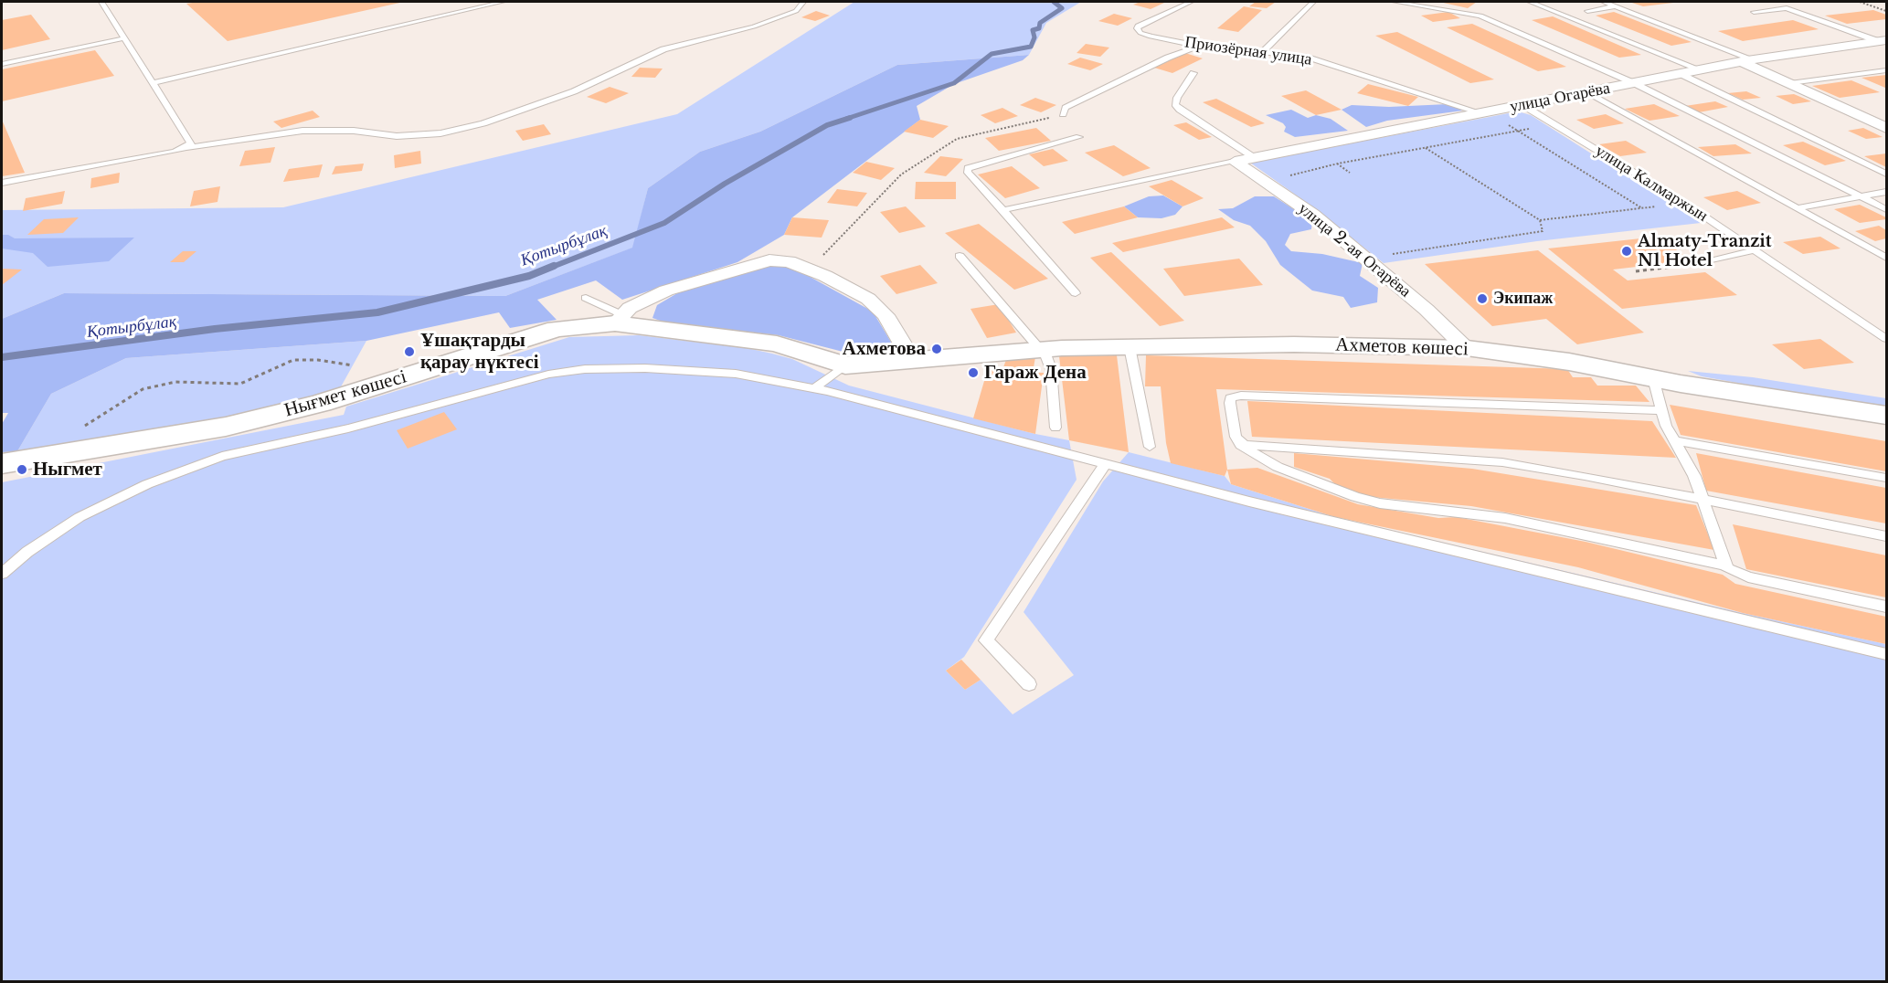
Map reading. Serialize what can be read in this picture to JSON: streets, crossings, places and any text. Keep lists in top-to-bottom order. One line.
{"streets":{"main road":["Ахметов көшесі","Нығмет көшесі"],"street":["улица Огарёва","улица 2-ая Огарёва"],"lane":["Приозёрная улица","улица Калмаржын"]},"crossings":[["Приозёрная улица","улица Огарёва"],["улица Огарёва","улица Калмаржын"],["улица Огарёва","улица 2-ая Огарёва"],["улица 2-ая Огарёва","Ахметов көшесі"],["Ахметов көшесі","Нығмет көшесі"]],"water":["Қотырбұлақ"],"places":["Almaty-Tranzit N1 Hotel","Экипаж","Ахметова","Ұшақтарды қарау нүктесі","Гараж Дена","Ныгмет"]}
